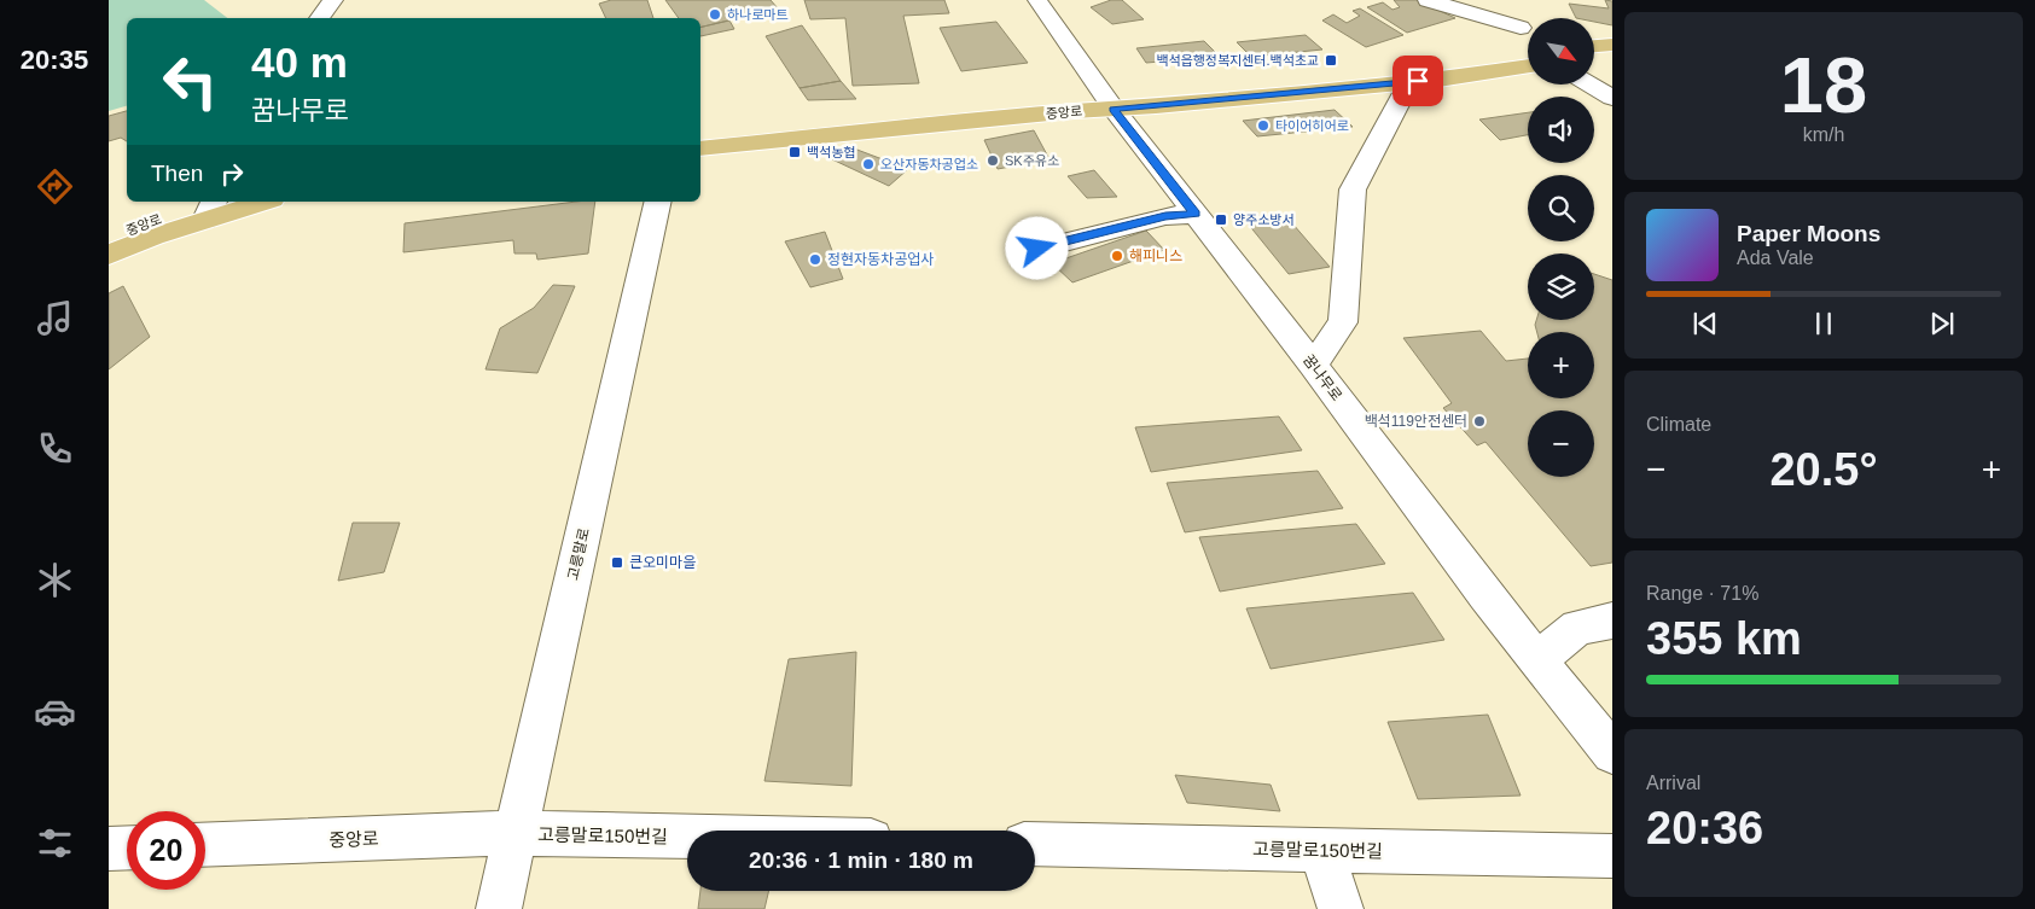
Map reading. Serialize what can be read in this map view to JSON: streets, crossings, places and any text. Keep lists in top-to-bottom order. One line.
{"streets":{"main road":["중앙로"],"street":["꿈나무로","고릉말로","고릉말로150번길"]},"crossings":[["중앙로","꿈나무로"],["중앙로","고릉말로"],["중앙로","고릉말로150번길"],["고릉말로","고릉말로150번길"]],"places":{"other":["하나로마트","타이어히어로","SK주유소","오산자동차공업소","해피니스","정현자동차공업사","백석119안전센터"],"transit":["백석읍행정복지센터.백석초교","백석농협","양주소방서","큰오미마을"]},"north":"bottom right","page":{"tabs":"20:35","tile":[["18","km/h"],"Climate",["Range · 71%","355 km"],["Arrival","20:36"]],"map_buttons":["+","−"],"turn":["40 m","꿈나무로"],"then":"Then","song":["Paper Moons","Ada Vale"],"heat":["−","20.5°","+"],"limit":"20","trip":"20:36 · 1 min · 180 m"}}
